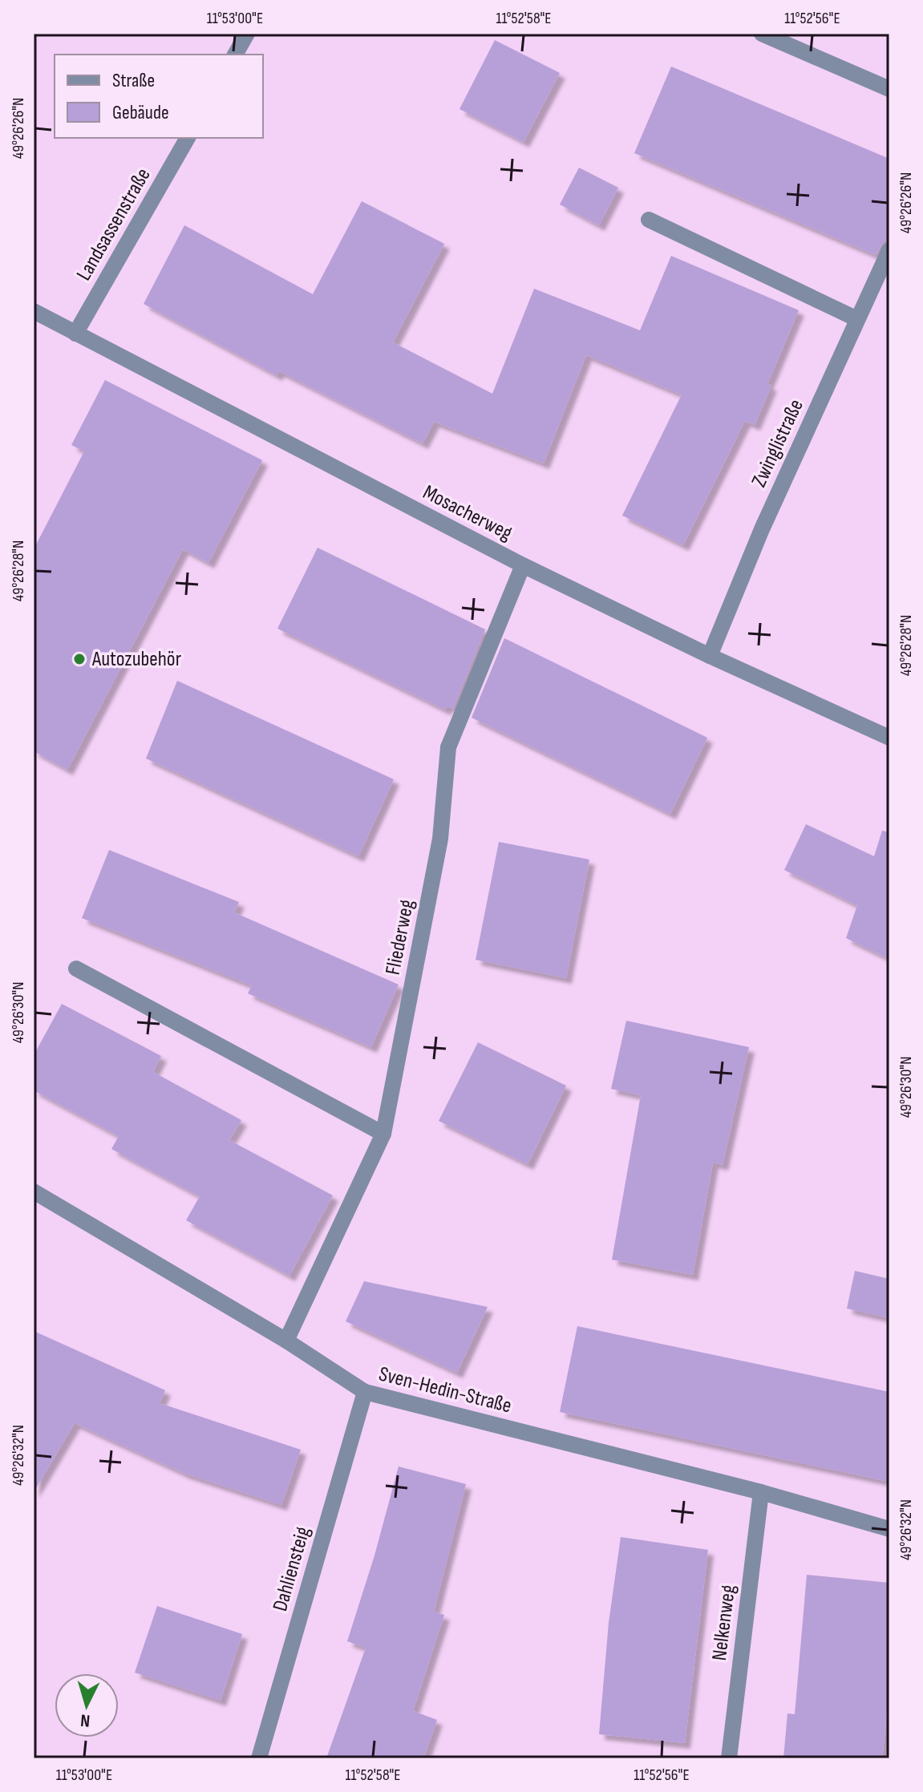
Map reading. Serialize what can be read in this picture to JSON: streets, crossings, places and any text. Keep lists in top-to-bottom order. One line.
{"streets":{"street":["Landsassenstraße","Zwinglistraße","Mosacherweg","Fliederweg","Sven-Hedin-Straße","Dahliensteig","Nelkenweg"]},"crossings":[["Landsassenstraße","Mosacherweg"],["Zwinglistraße","Mosacherweg"],["Mosacherweg","Fliederweg"],["Fliederweg","Sven-Hedin-Straße"],["Sven-Hedin-Straße","Dahliensteig"],["Sven-Hedin-Straße","Nelkenweg"]],"places":["Autozubehör"],"legend":["Straße","Gebäude"],"north":"bottom","coordinates":["11°53'00\"E","11°52'58\"E","11°52'56\"E","49°26'26\"N","49°26'28\"N","49°26'30\"N","49°26'32\"N"]}
